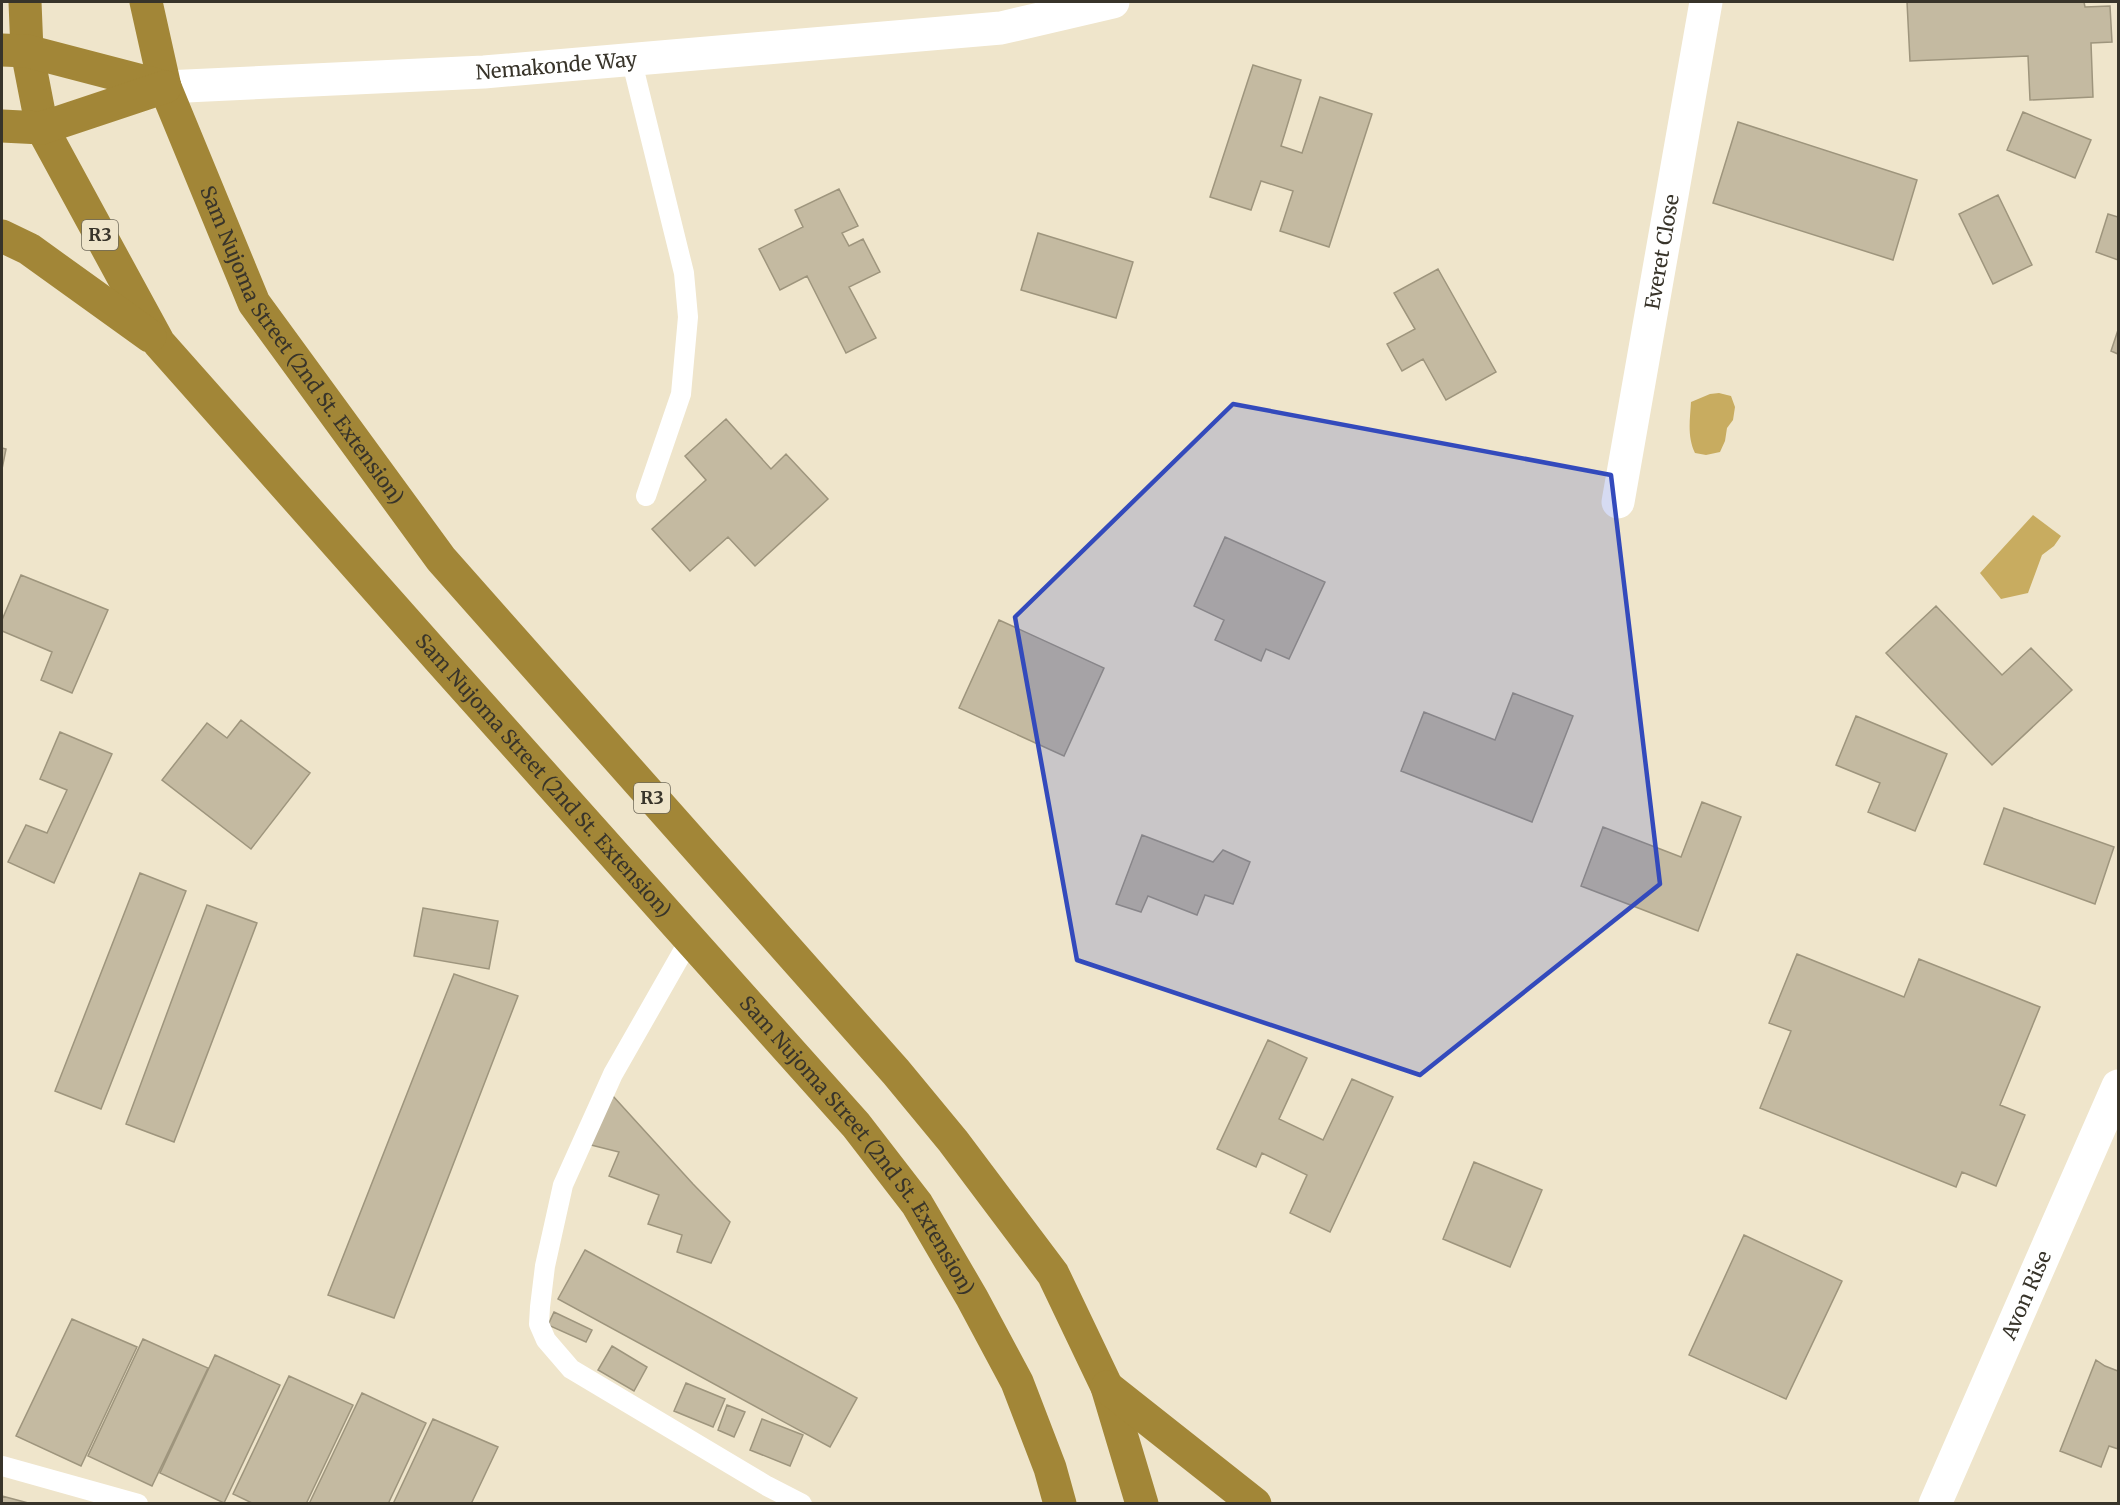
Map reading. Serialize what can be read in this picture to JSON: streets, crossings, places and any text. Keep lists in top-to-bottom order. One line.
{"streets":{"highway":["Nemakonde Way","R3","Sam Nujoma Street (2nd St. Extension)"],"street":["Everet Close","Avon Rise"]},"crossings":[["Nemakonde Way","Sam Nujoma Street (2nd St. Extension)"],["R3","Sam Nujoma Street (2nd St. Extension)"]]}
